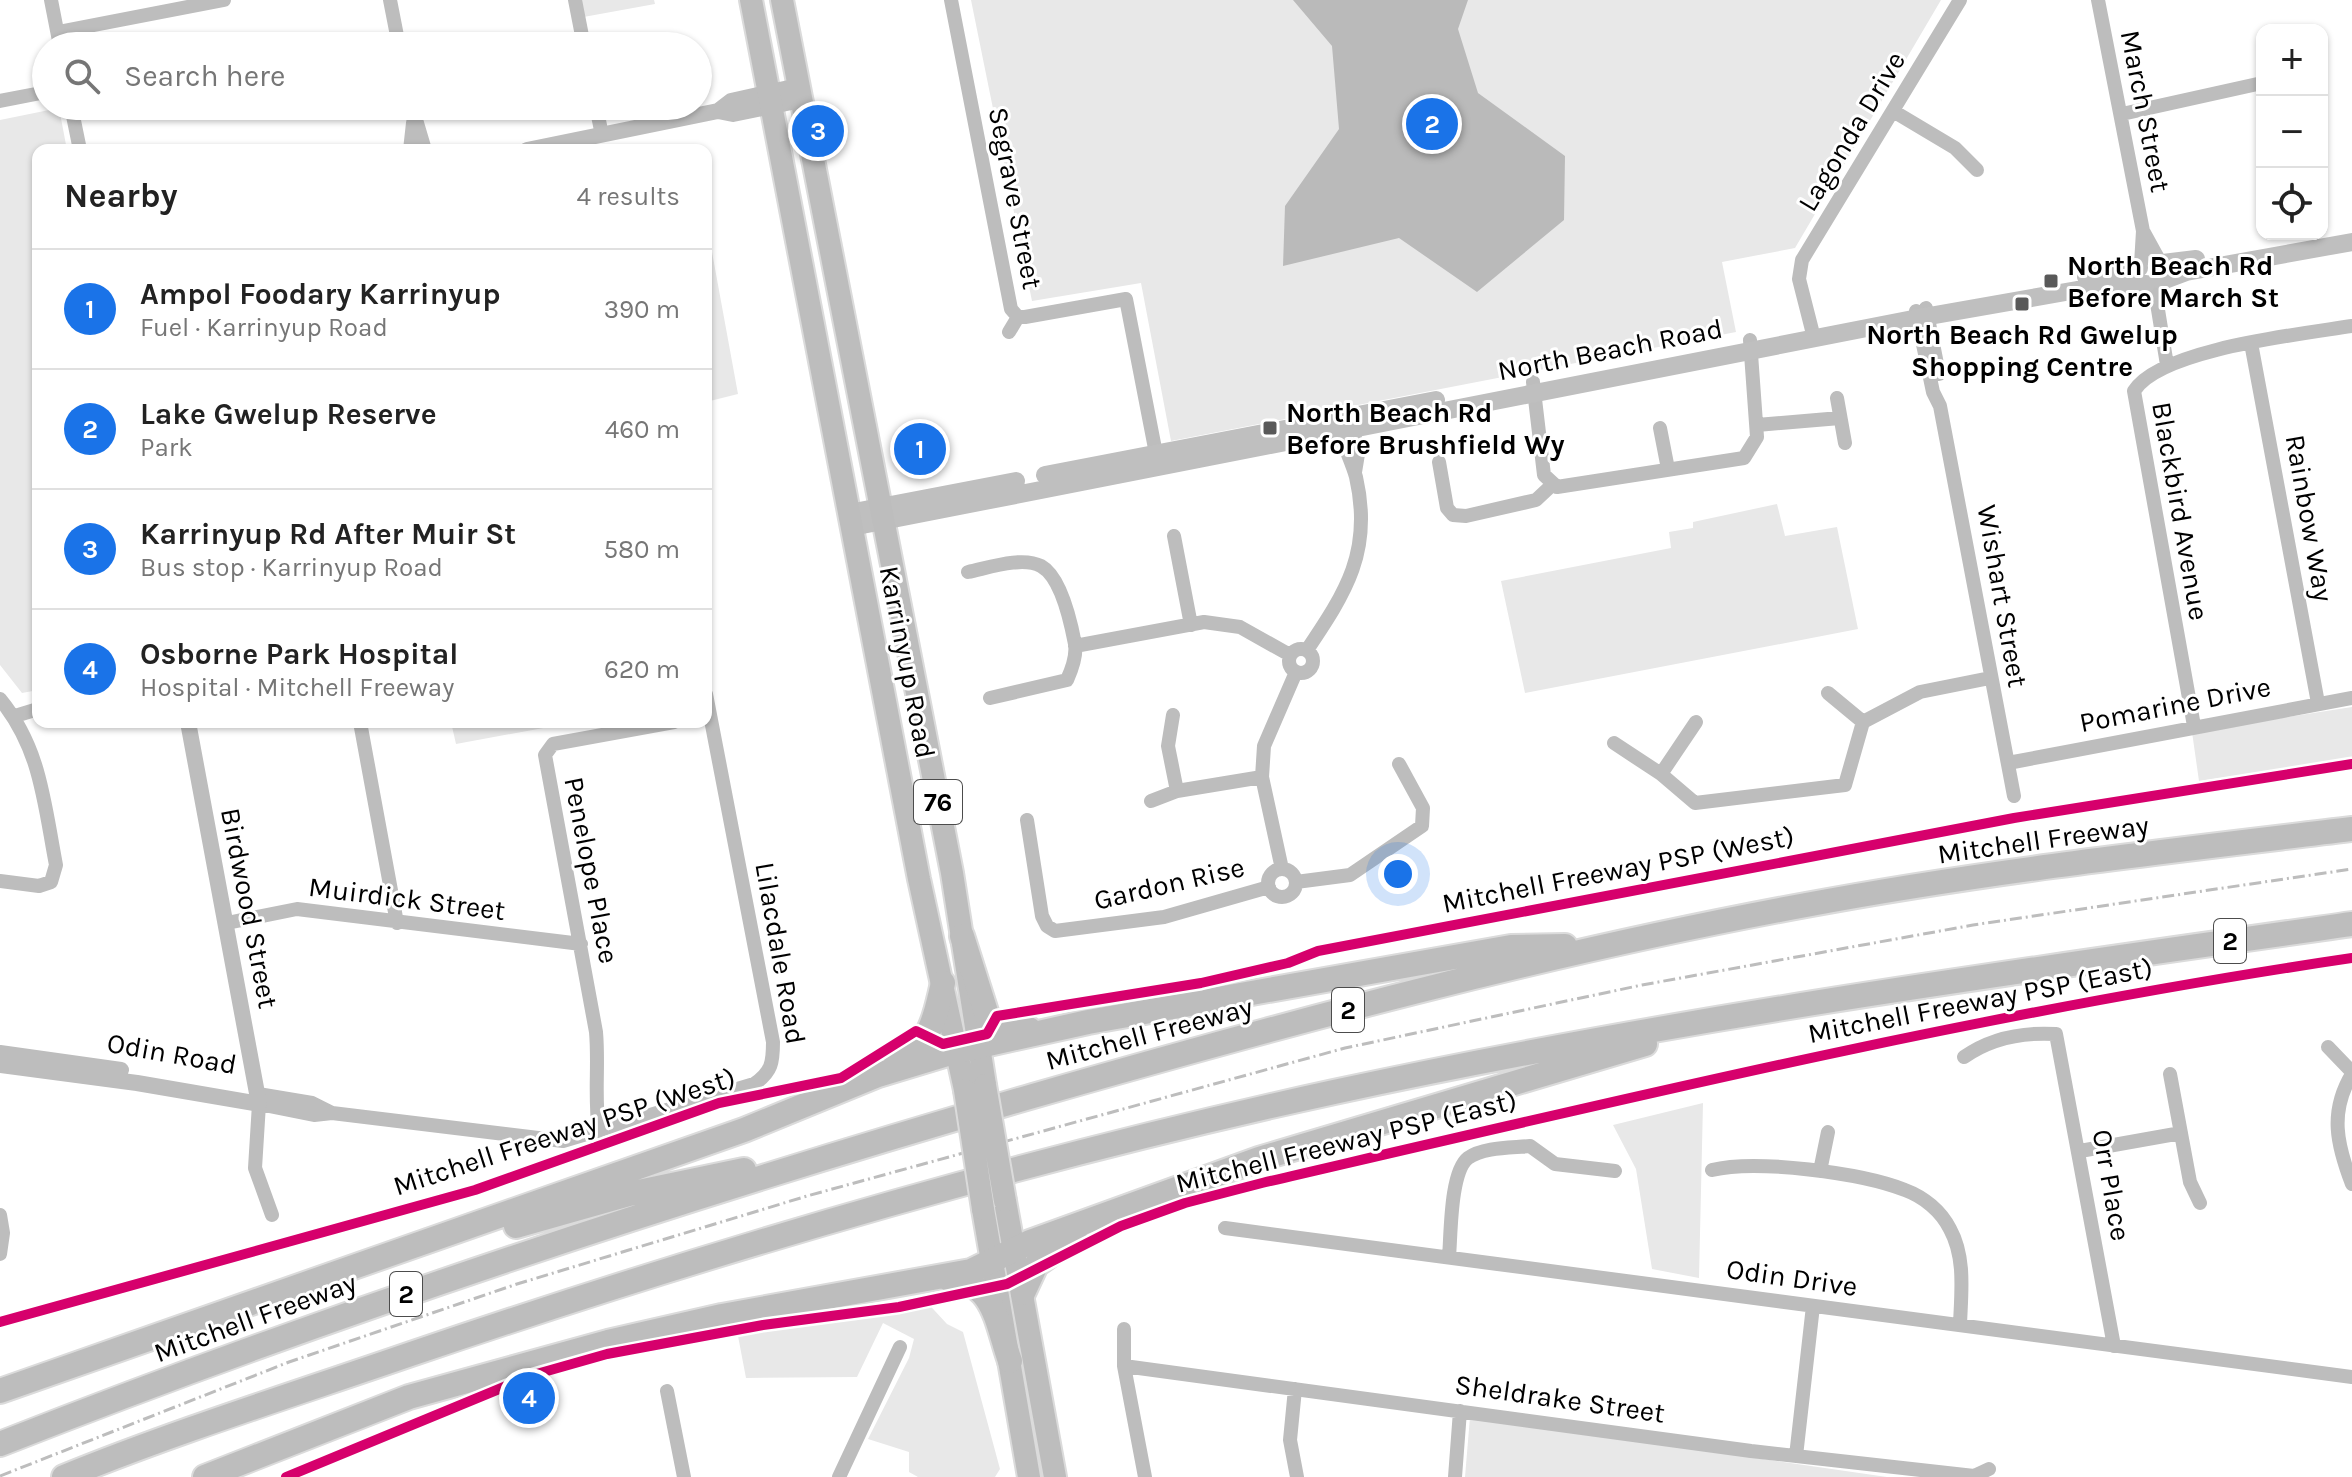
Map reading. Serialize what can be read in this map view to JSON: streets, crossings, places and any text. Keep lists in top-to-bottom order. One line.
{"streets":{"highway":["Karrinyup Road","76","Mitchell Freeway","2"],"main road":["North Beach Road"],"street":["March Street","Lagonda Drive","Segrave Street","Blackbird Avenue","Rainbow Way","Wishart Street","Pomarine Drive","Penelope Place","Gardon Rise","Muirdick Street","Birdwood Street","Lilacdale Road","Odin Road","Orr Place","Odin Drive","Sheldrake Street"],"cycle path":["Mitchell Freeway PSP (West)","Mitchell Freeway PSP (East)"]},"crossings":[["March Street","North Beach Road"],["March Street","Blackbird Avenue"],["Lagonda Drive","North Beach Road"],["Segrave Street","North Beach Road"],["North Beach Road","Wishart Street"],["North Beach Road","Karrinyup Road"],["Blackbird Avenue","Rainbow Way"],["Blackbird Avenue","Pomarine Drive"],["Rainbow Way","Pomarine Drive"],["Wishart Street","Pomarine Drive"],["Penelope Place","Muirdick Street"],["Penelope Place","Lilacdale Road"],["Muirdick Street","Birdwood Street"],["Birdwood Street","Odin Road"],["Lilacdale Road","Odin Road"],["Orr Place","Odin Drive"]],"places":{"transit":["North Beach Rd Before March St","North Beach Rd Gwelup Shopping Centre","North Beach Rd Before Brushfield Wy"]},"page":{"map_buttons":["+","−"],"search":"Search here","pins":["2","3","1","4"],"heading":["Nearby","4 results"],"list":[{"mark":"1","name":"Ampol Foodary Karrinyup","note":"Fuel · Karrinyup Road","value":"390 m"},{"mark":"2","name":"Lake Gwelup Reserve","note":"Park","value":"460 m"},{"mark":"3","name":"Karrinyup Rd After Muir St","note":"Bus stop · Karrinyup Road","value":"580 m"},{"mark":"4","name":"Osborne Park Hospital","note":"Hospital · Mitchell Freeway","value":"620 m"}]}}
